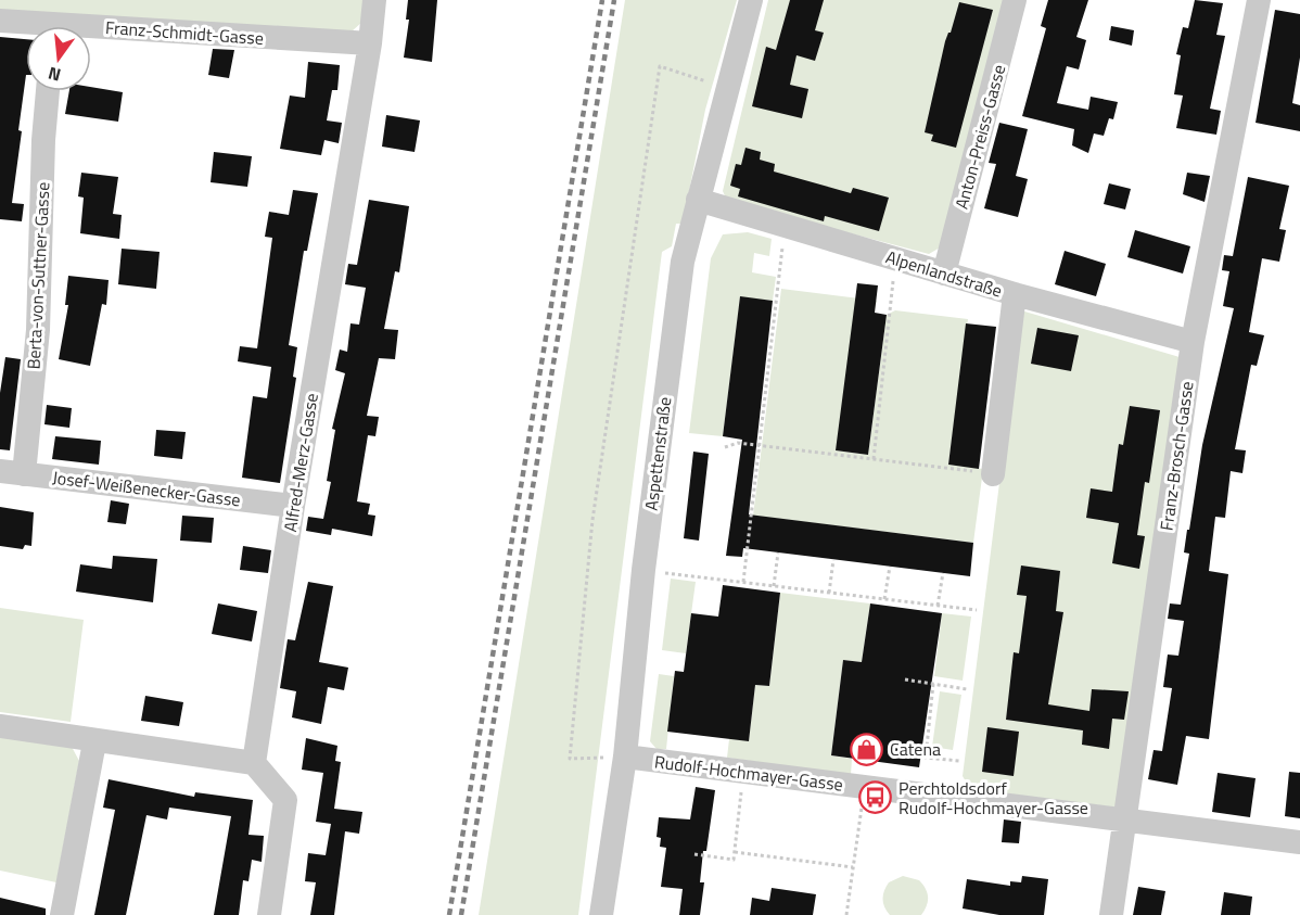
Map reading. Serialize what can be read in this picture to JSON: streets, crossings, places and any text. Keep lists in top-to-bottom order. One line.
{"streets":{"street":["Franz-Schmidt-Gasse","Anton-Preiss-Gasse","Alpenlandstraße","Berta-von-Suttner-Gasse","Aspettenstraße","Franz-Brosch-Gasse","Alfred-Merz-Gasse","Josef-Weißenecker-Gasse","Rudolf-Hochmayer-Gasse"]},"crossings":[["Franz-Schmidt-Gasse","Alfred-Merz-Gasse"],["Anton-Preiss-Gasse","Alpenlandstraße"],["Alpenlandstraße","Aspettenstraße"],["Alpenlandstraße","Franz-Brosch-Gasse"],["Berta-von-Suttner-Gasse","Josef-Weißenecker-Gasse"],["Aspettenstraße","Rudolf-Hochmayer-Gasse"],["Franz-Brosch-Gasse","Rudolf-Hochmayer-Gasse"],["Alfred-Merz-Gasse","Josef-Weißenecker-Gasse"]],"places":{"shop":["Catena"],"bus stop":["Perchtoldsdorf Rudolf-Hochmayer-Gasse"]},"north":"bottom"}
